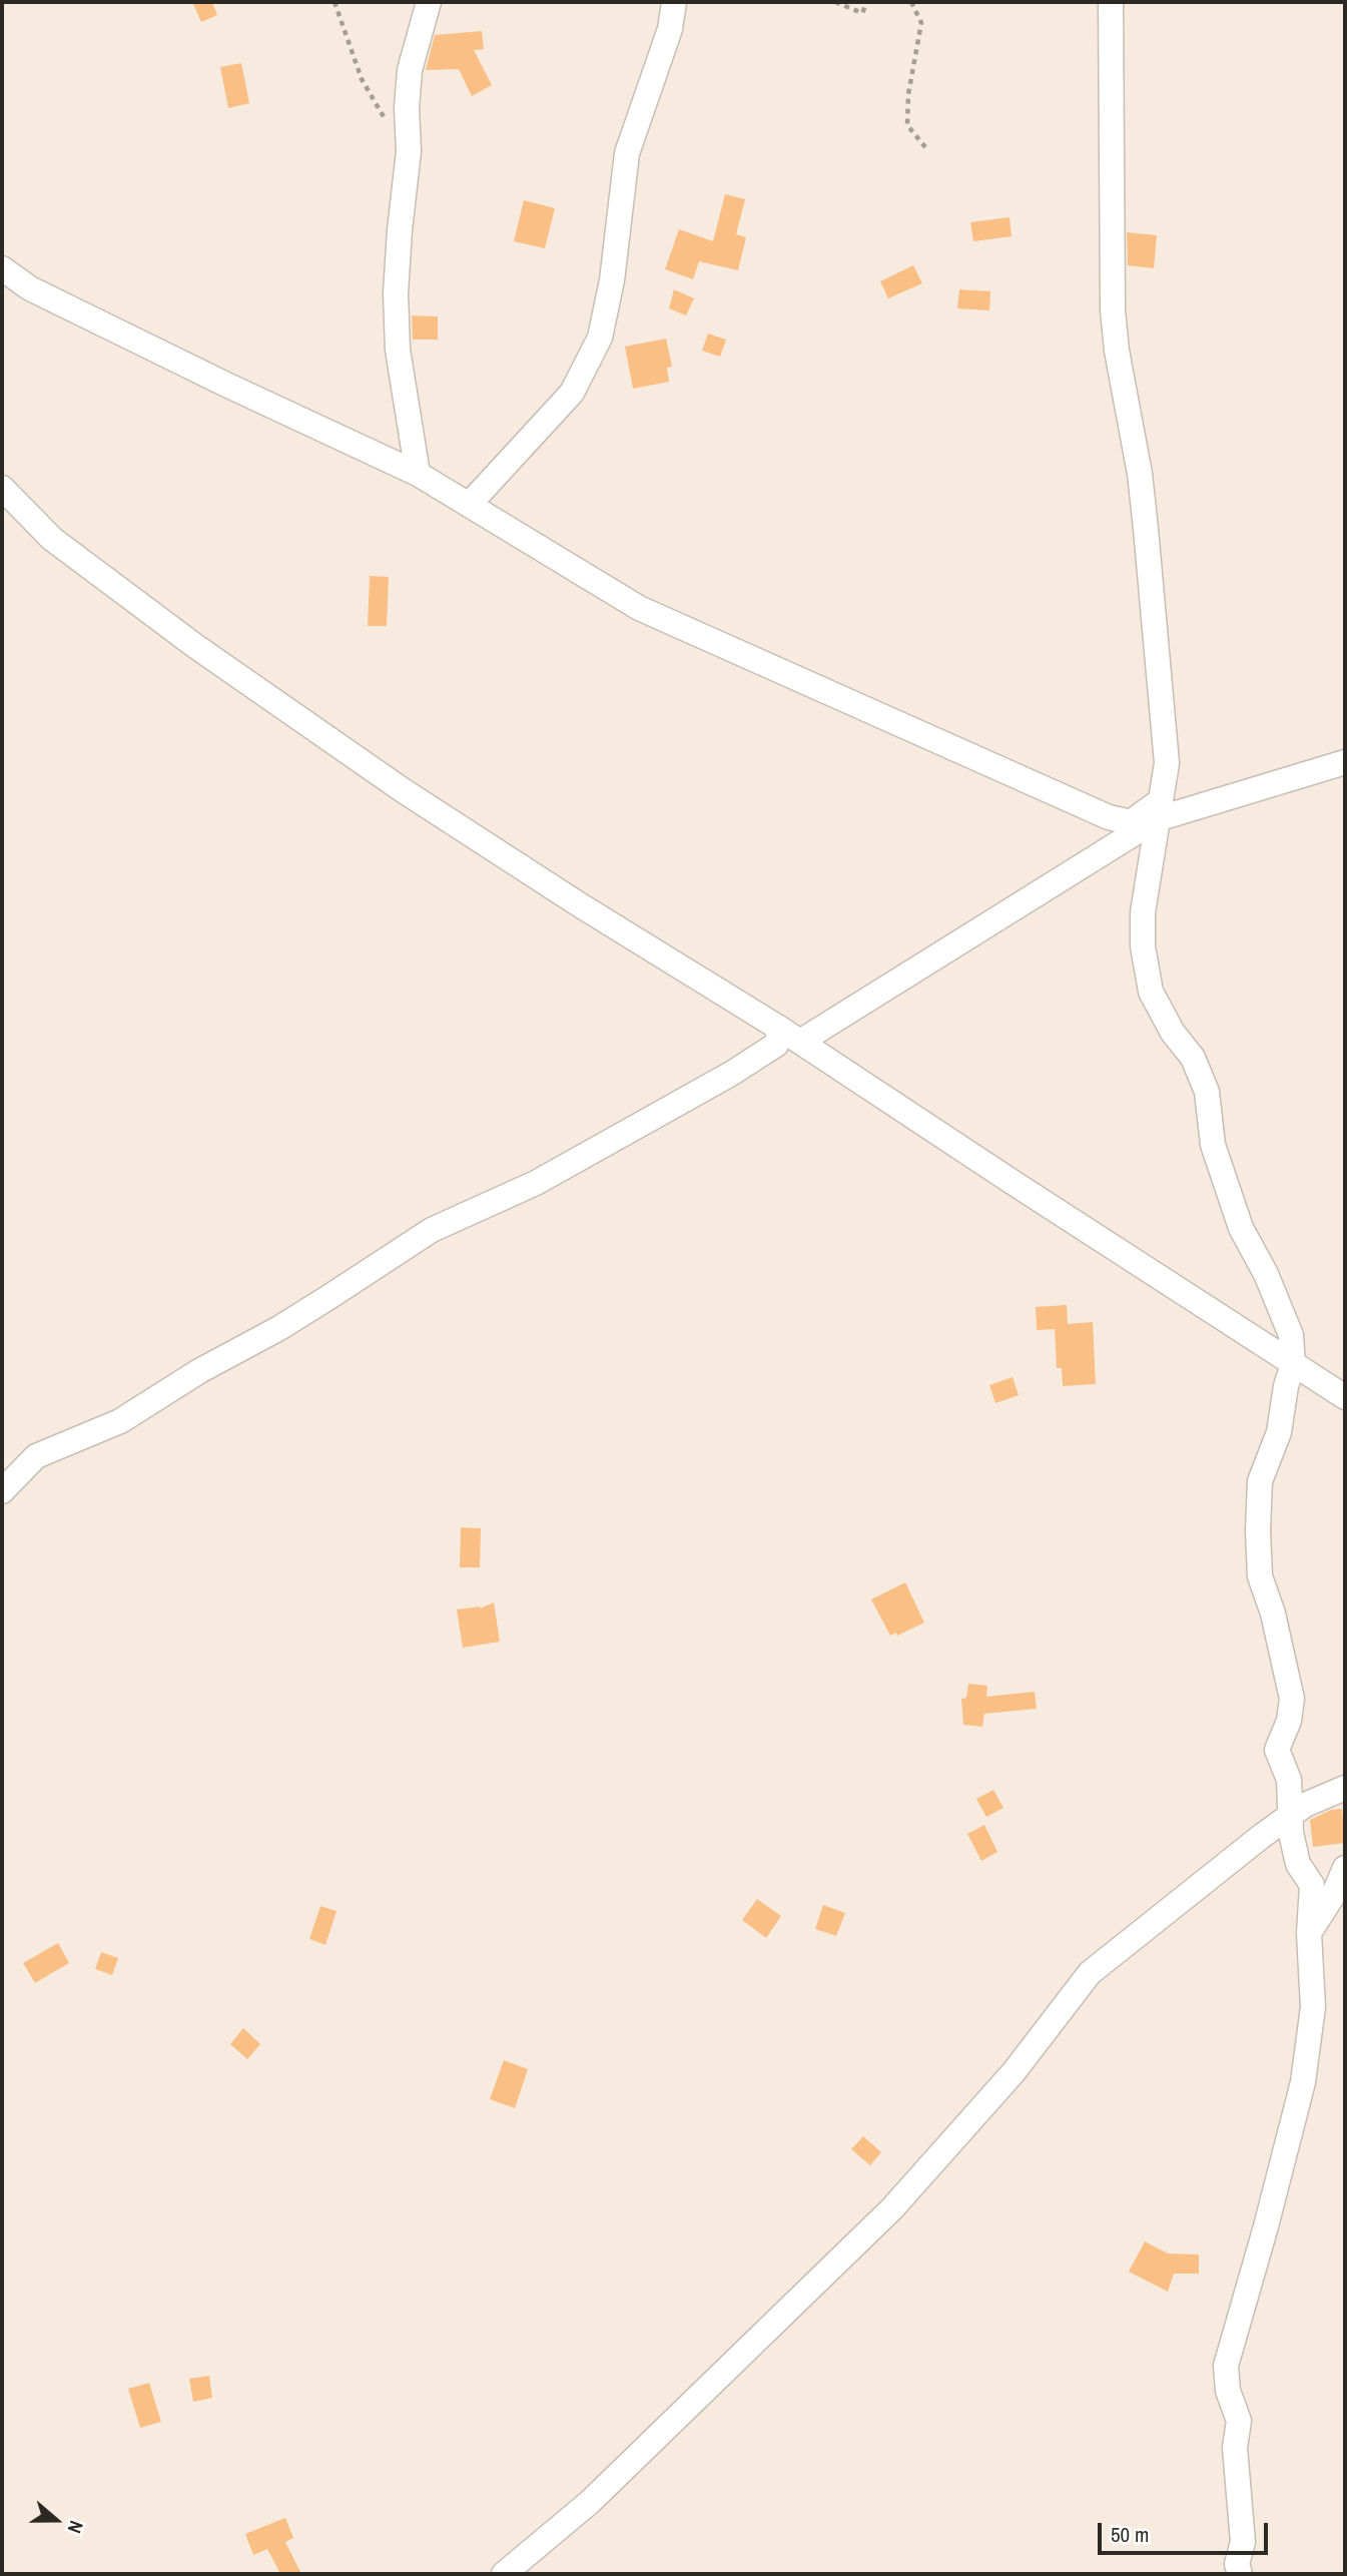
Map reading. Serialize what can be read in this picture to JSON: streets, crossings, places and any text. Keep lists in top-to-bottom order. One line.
{"scale_bar":"50 m","north":"right"}
